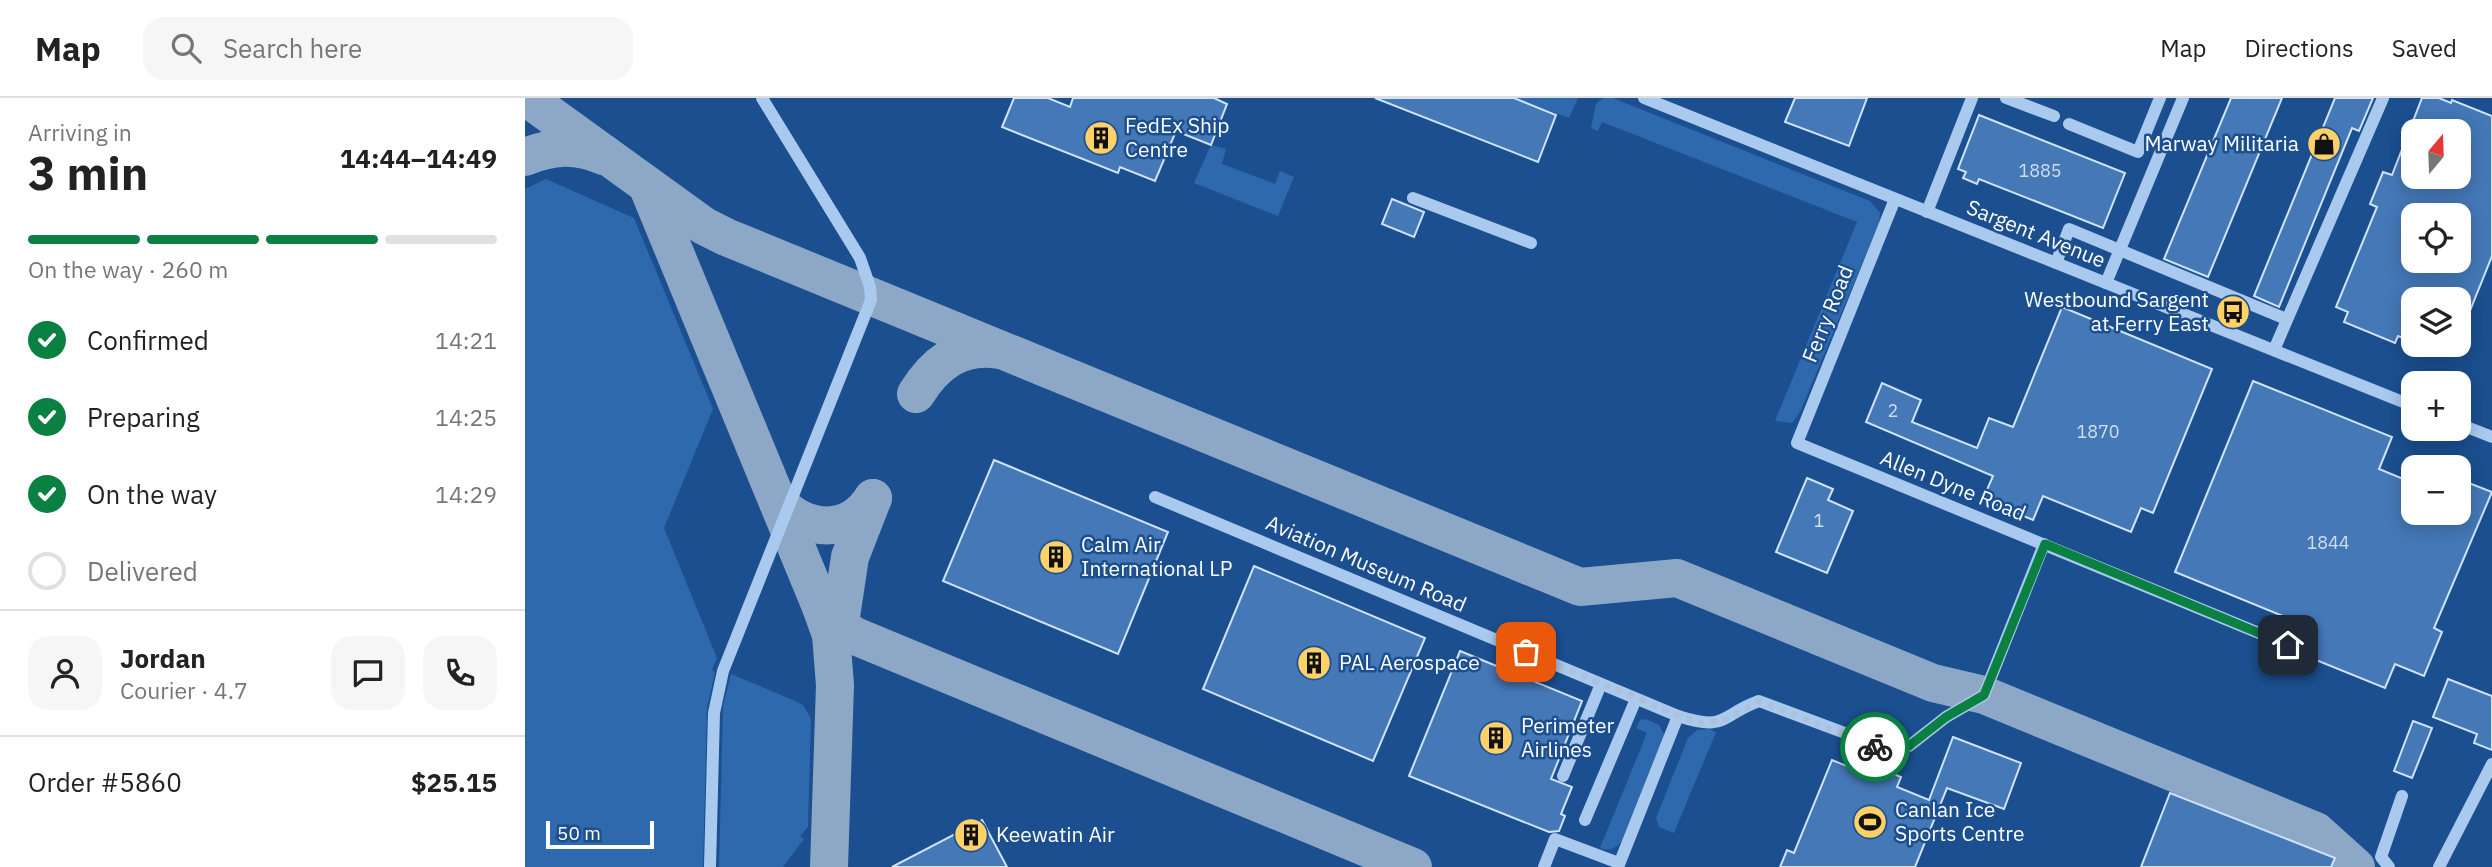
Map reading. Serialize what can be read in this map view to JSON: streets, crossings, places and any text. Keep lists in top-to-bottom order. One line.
{"streets":{"street":["Sargent Avenue","Ferry Road","Allen Dyne Road","Aviation Museum Road"]},"crossings":[["Sargent Avenue","Ferry Road"],["Ferry Road","Allen Dyne Road"],["Allen Dyne Road","Aviation Museum Road"]],"places":{"building":["FedEx Ship Centre","Calm Air International LP","PAL Aerospace","Perimeter Airlines","Keewatin Air"],"shop":["Marway Militaria"],"bus stop":["Westbound Sargent at Ferry East"],"sports":["Canlan Ice Sports Centre"]},"house_numbers":["1885","2","1870","1","1844"],"scale_bar":"50 m","north":"top","page":{"header":"Map","search":"Search here","nav":["Map","Directions","Saved"],"heading":["3 min","Arriving in","14:44–14:49"],"panel":["Jordan","Courier · 4.7","Order #5860","$25.15"],"map_buttons":["+","−"],"bar":"On the way · 260 m","list":[["Confirmed","14:21"],["Preparing","14:25"],["On the way","14:29"],"Delivered"],"scale":"50 m"}}
